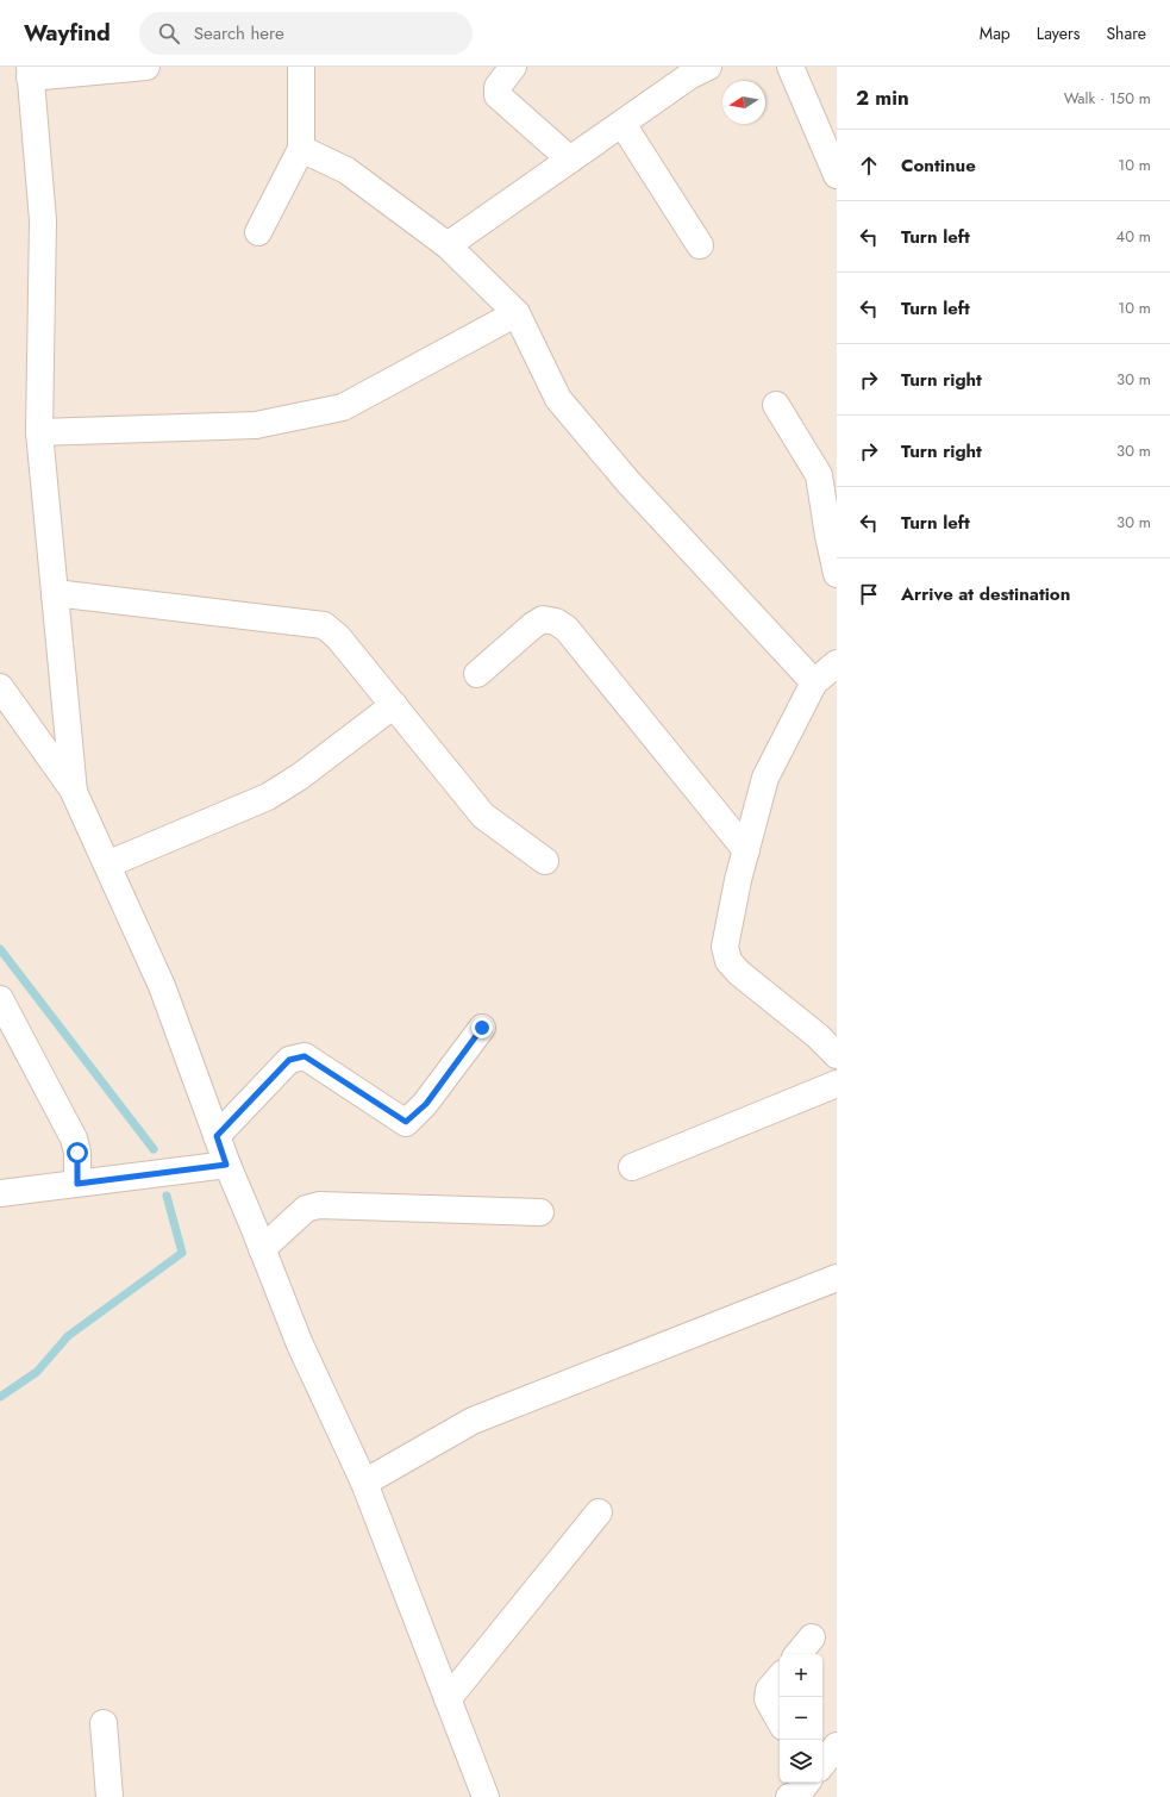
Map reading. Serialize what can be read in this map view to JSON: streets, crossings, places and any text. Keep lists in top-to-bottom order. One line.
{"north":"left","page":{"header":"Wayfind","search":"Search here","nav":["Map","Layers","Share"],"heading":["2 min","Walk · 150 m"],"list":[["Continue","10 m"],["Turn left","40 m"],["Turn left","10 m"],["Turn right","30 m"],["Turn right","30 m"],["Turn left","30 m"],"Arrive at destination"],"map_buttons":["+","−"]}}
